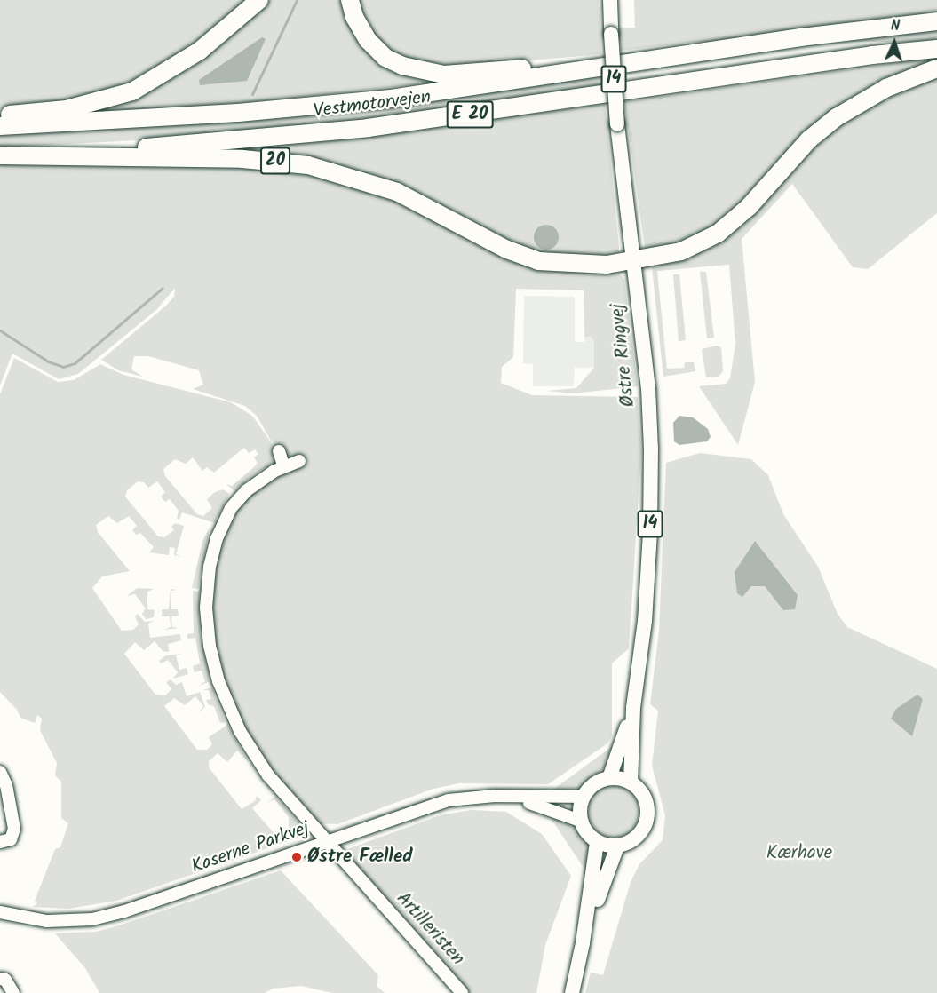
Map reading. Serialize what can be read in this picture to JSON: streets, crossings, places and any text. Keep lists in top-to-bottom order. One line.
{"streets":{"highway":["Vestmotorvejen","E 20","20"],"main road":["14","Østre Ringvej"],"street":["Kaserne Parkvej","Artilleristen"]},"crossings":[["Vestmotorvejen","20"],["20","Østre Ringvej"],["Østre Ringvej","Kaserne Parkvej"],["Kaserne Parkvej","Artilleristen"]],"parks":["Kærhave"],"places":["Østre Fælled"],"north":"top"}
